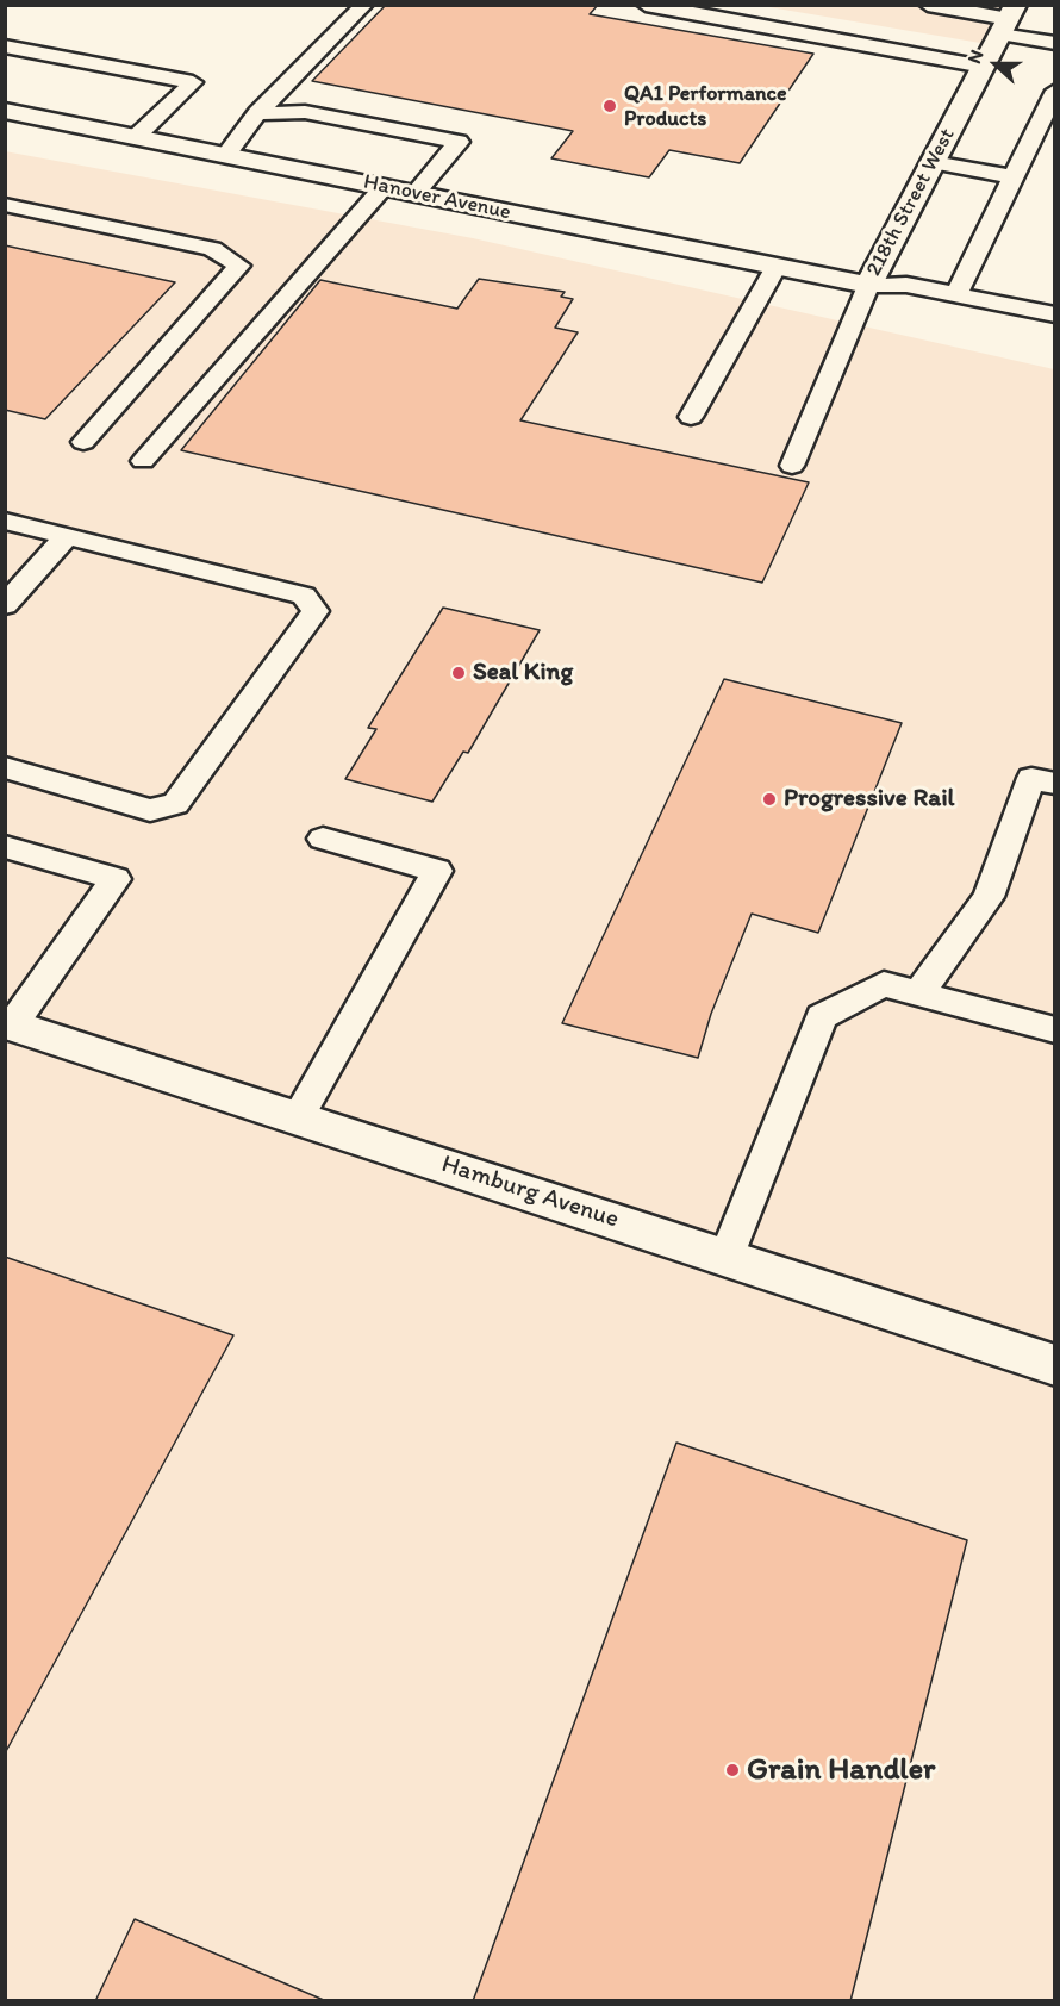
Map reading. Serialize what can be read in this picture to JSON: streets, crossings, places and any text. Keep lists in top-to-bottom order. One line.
{"streets":{"street":["Hanover Avenue","218th Street West","Hamburg Avenue"]},"crossings":[["Hanover Avenue","218th Street West"]],"places":["QA1 Performance Products","Seal King","Progressive Rail","Grain Handler"],"north":"left"}
